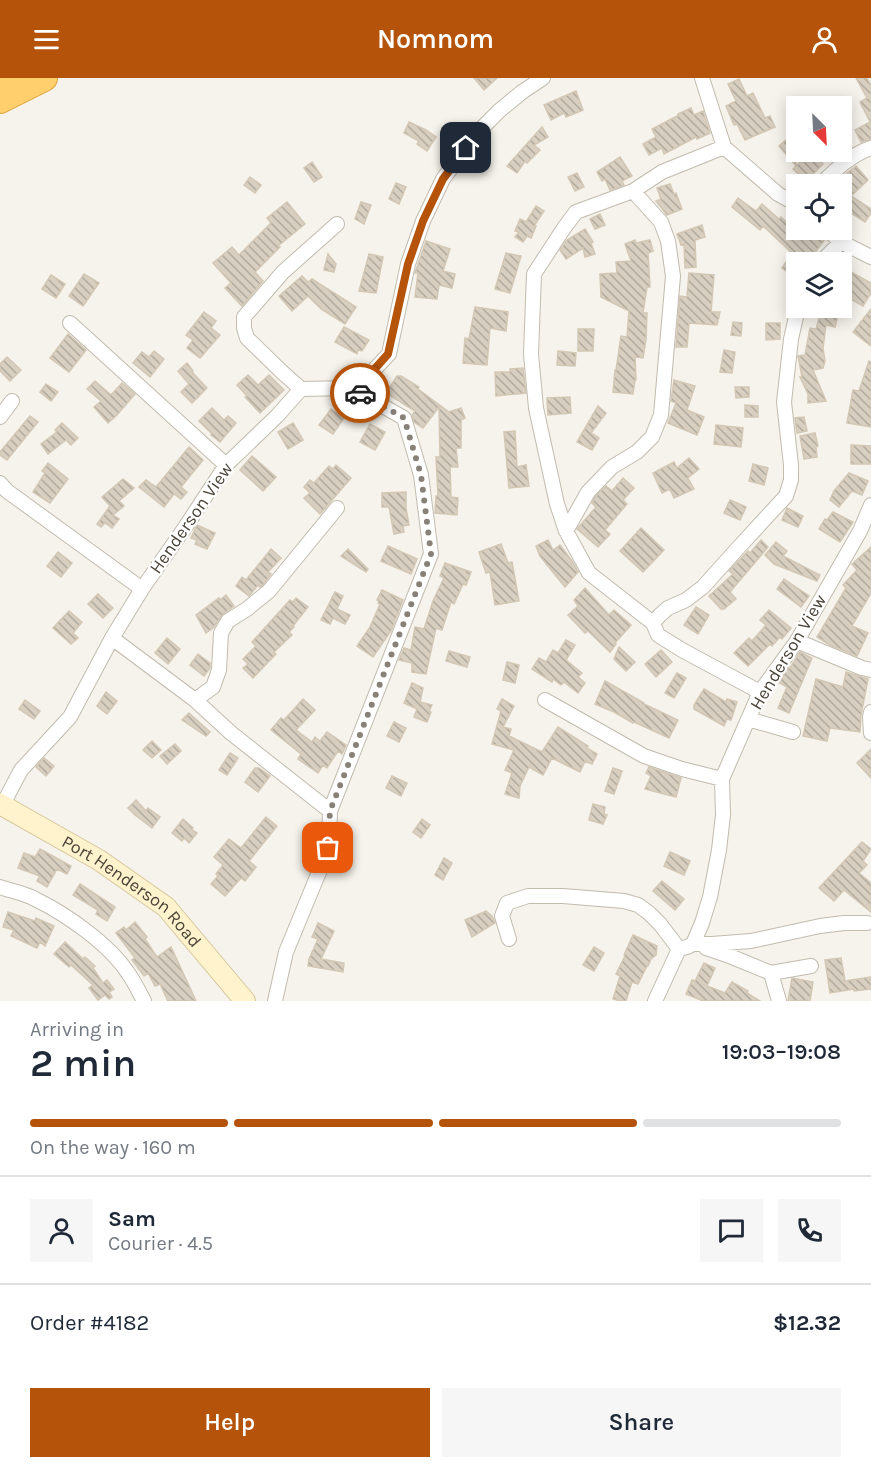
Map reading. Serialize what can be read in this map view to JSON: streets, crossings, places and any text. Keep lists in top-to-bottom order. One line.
{"streets":{"street":["Henderson View","Port Henderson Road"]},"crossings":[["Henderson View","Port Henderson Road"]],"north":"bottom right","page":{"header":"Nomnom","heading":["2 min","Arriving in","19:03–19:08"],"panel":["Sam","Courier · 4.5","Order #4182","$12.32"],"bar":"On the way · 160 m","buttons":["Help","Share"]}}
